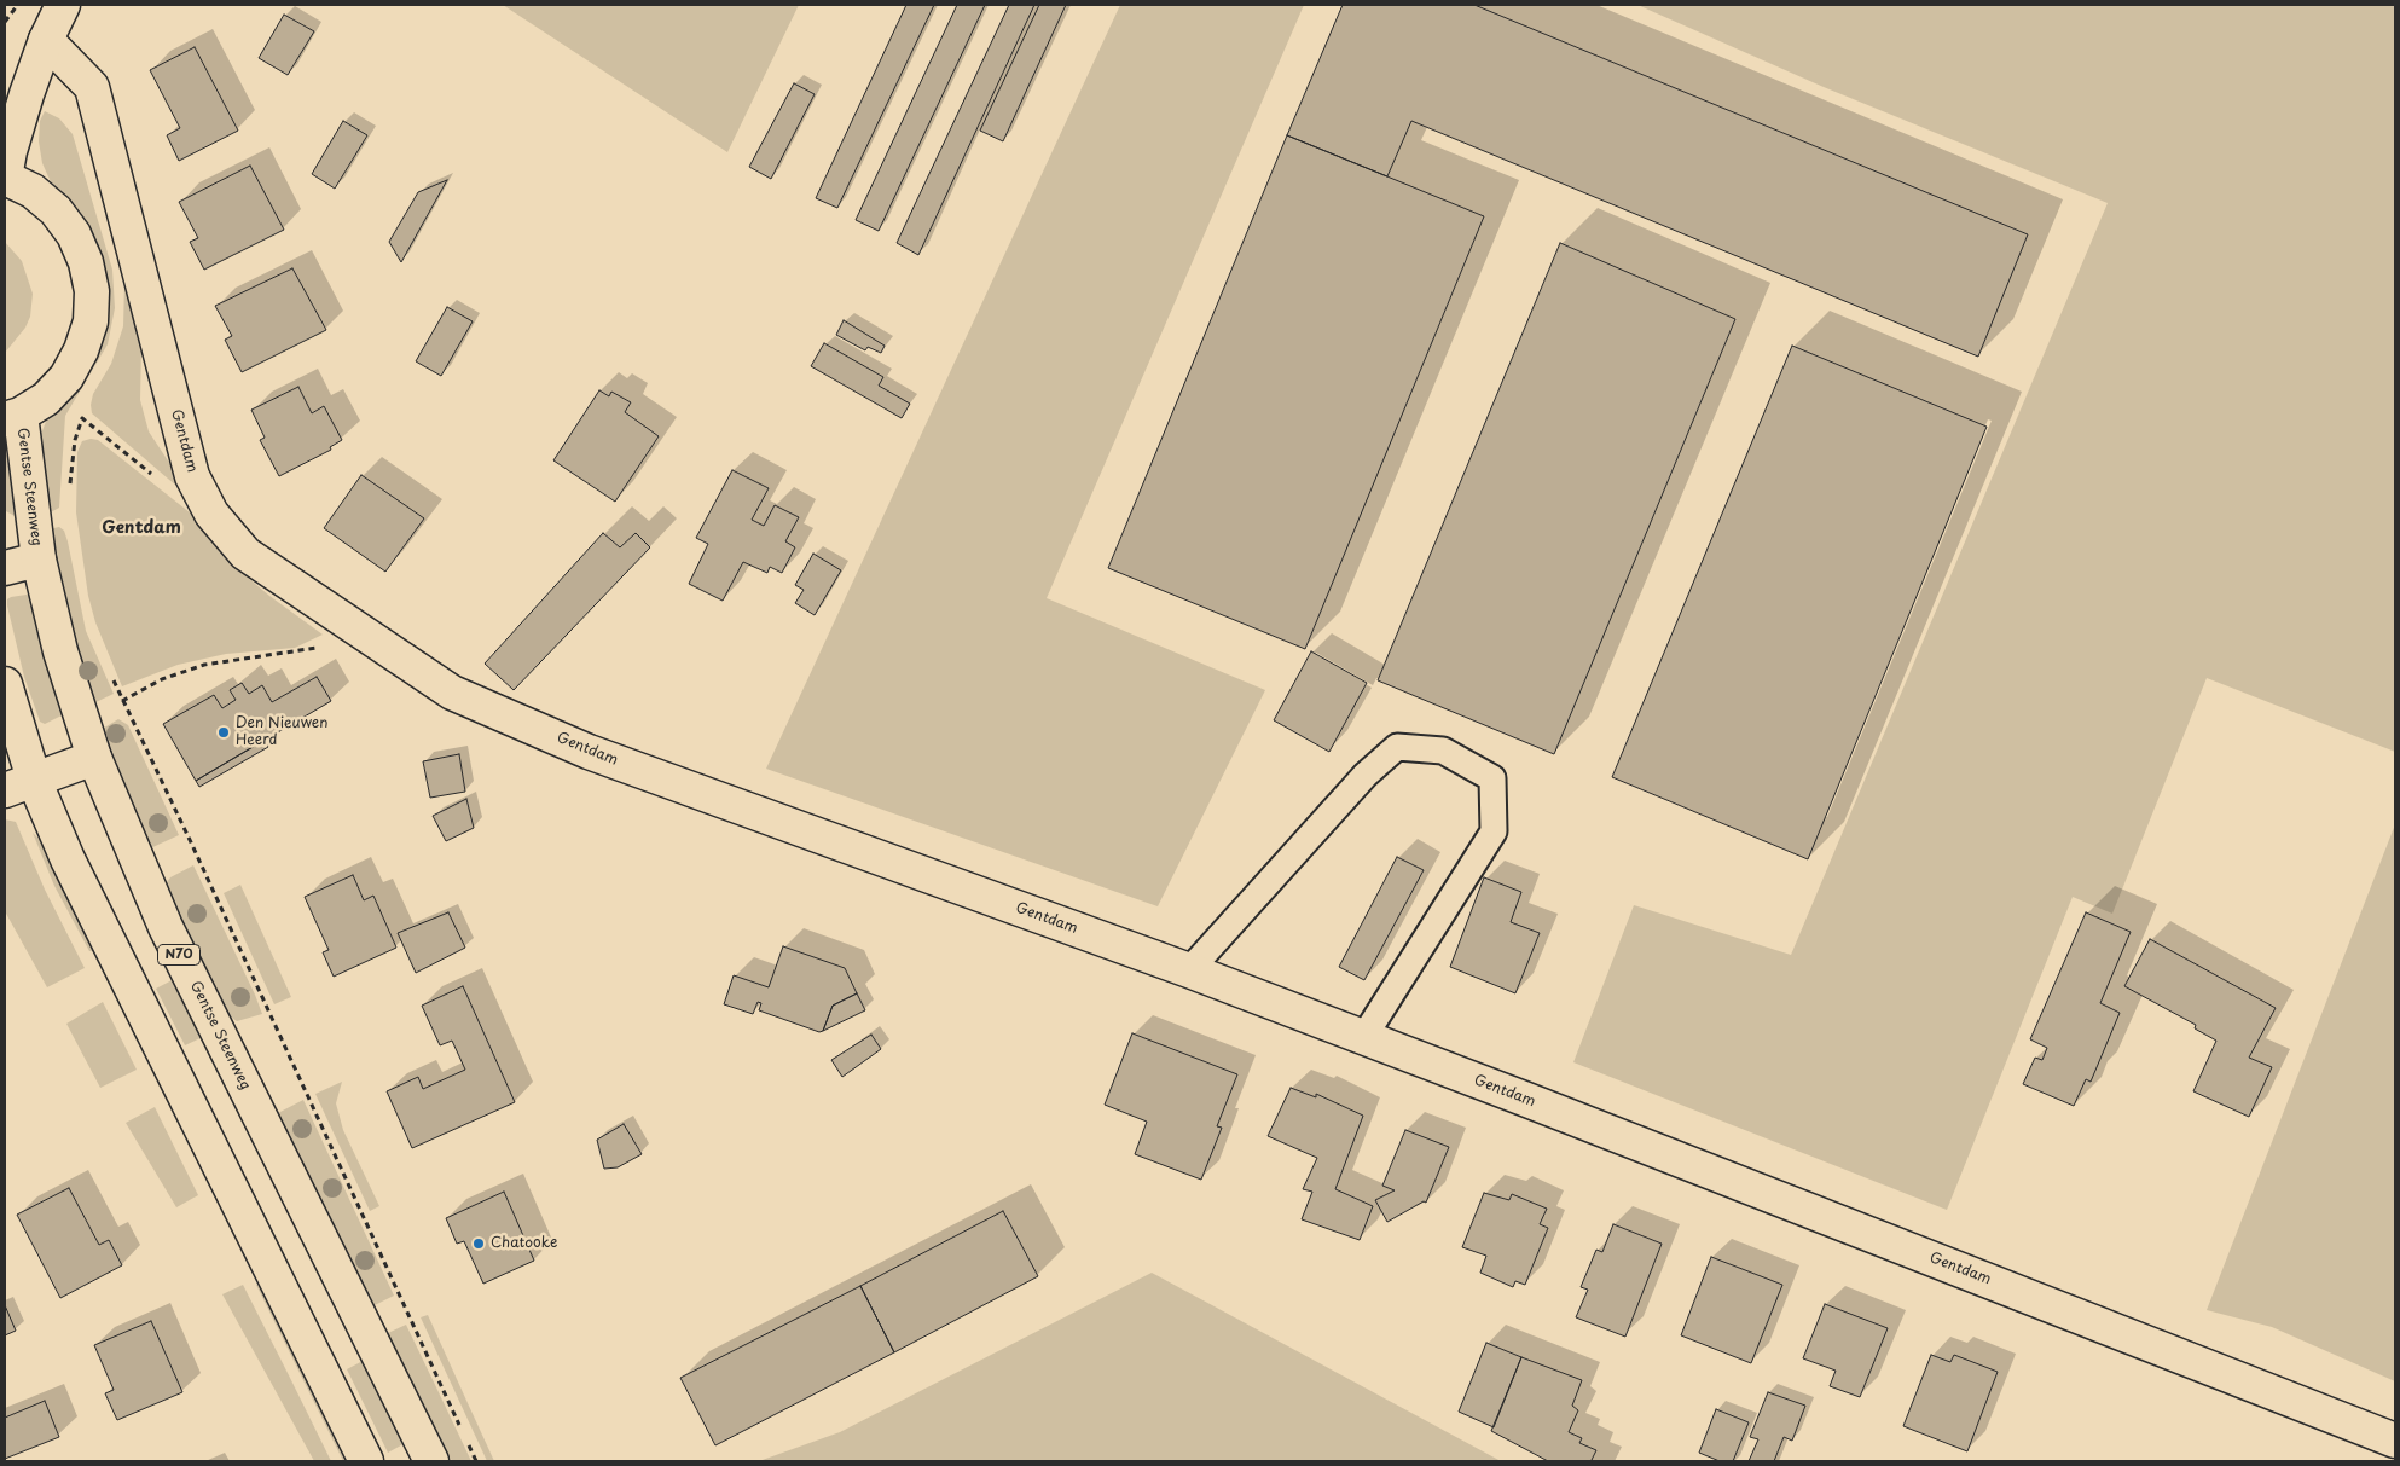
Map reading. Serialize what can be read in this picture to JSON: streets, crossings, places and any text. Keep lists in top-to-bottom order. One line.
{"streets":{"street":["Gentdam","Gentse Steenweg","N70"]},"districts":["Gentdam"],"places":["Den Nieuwen Heerd","Chatooke"]}
